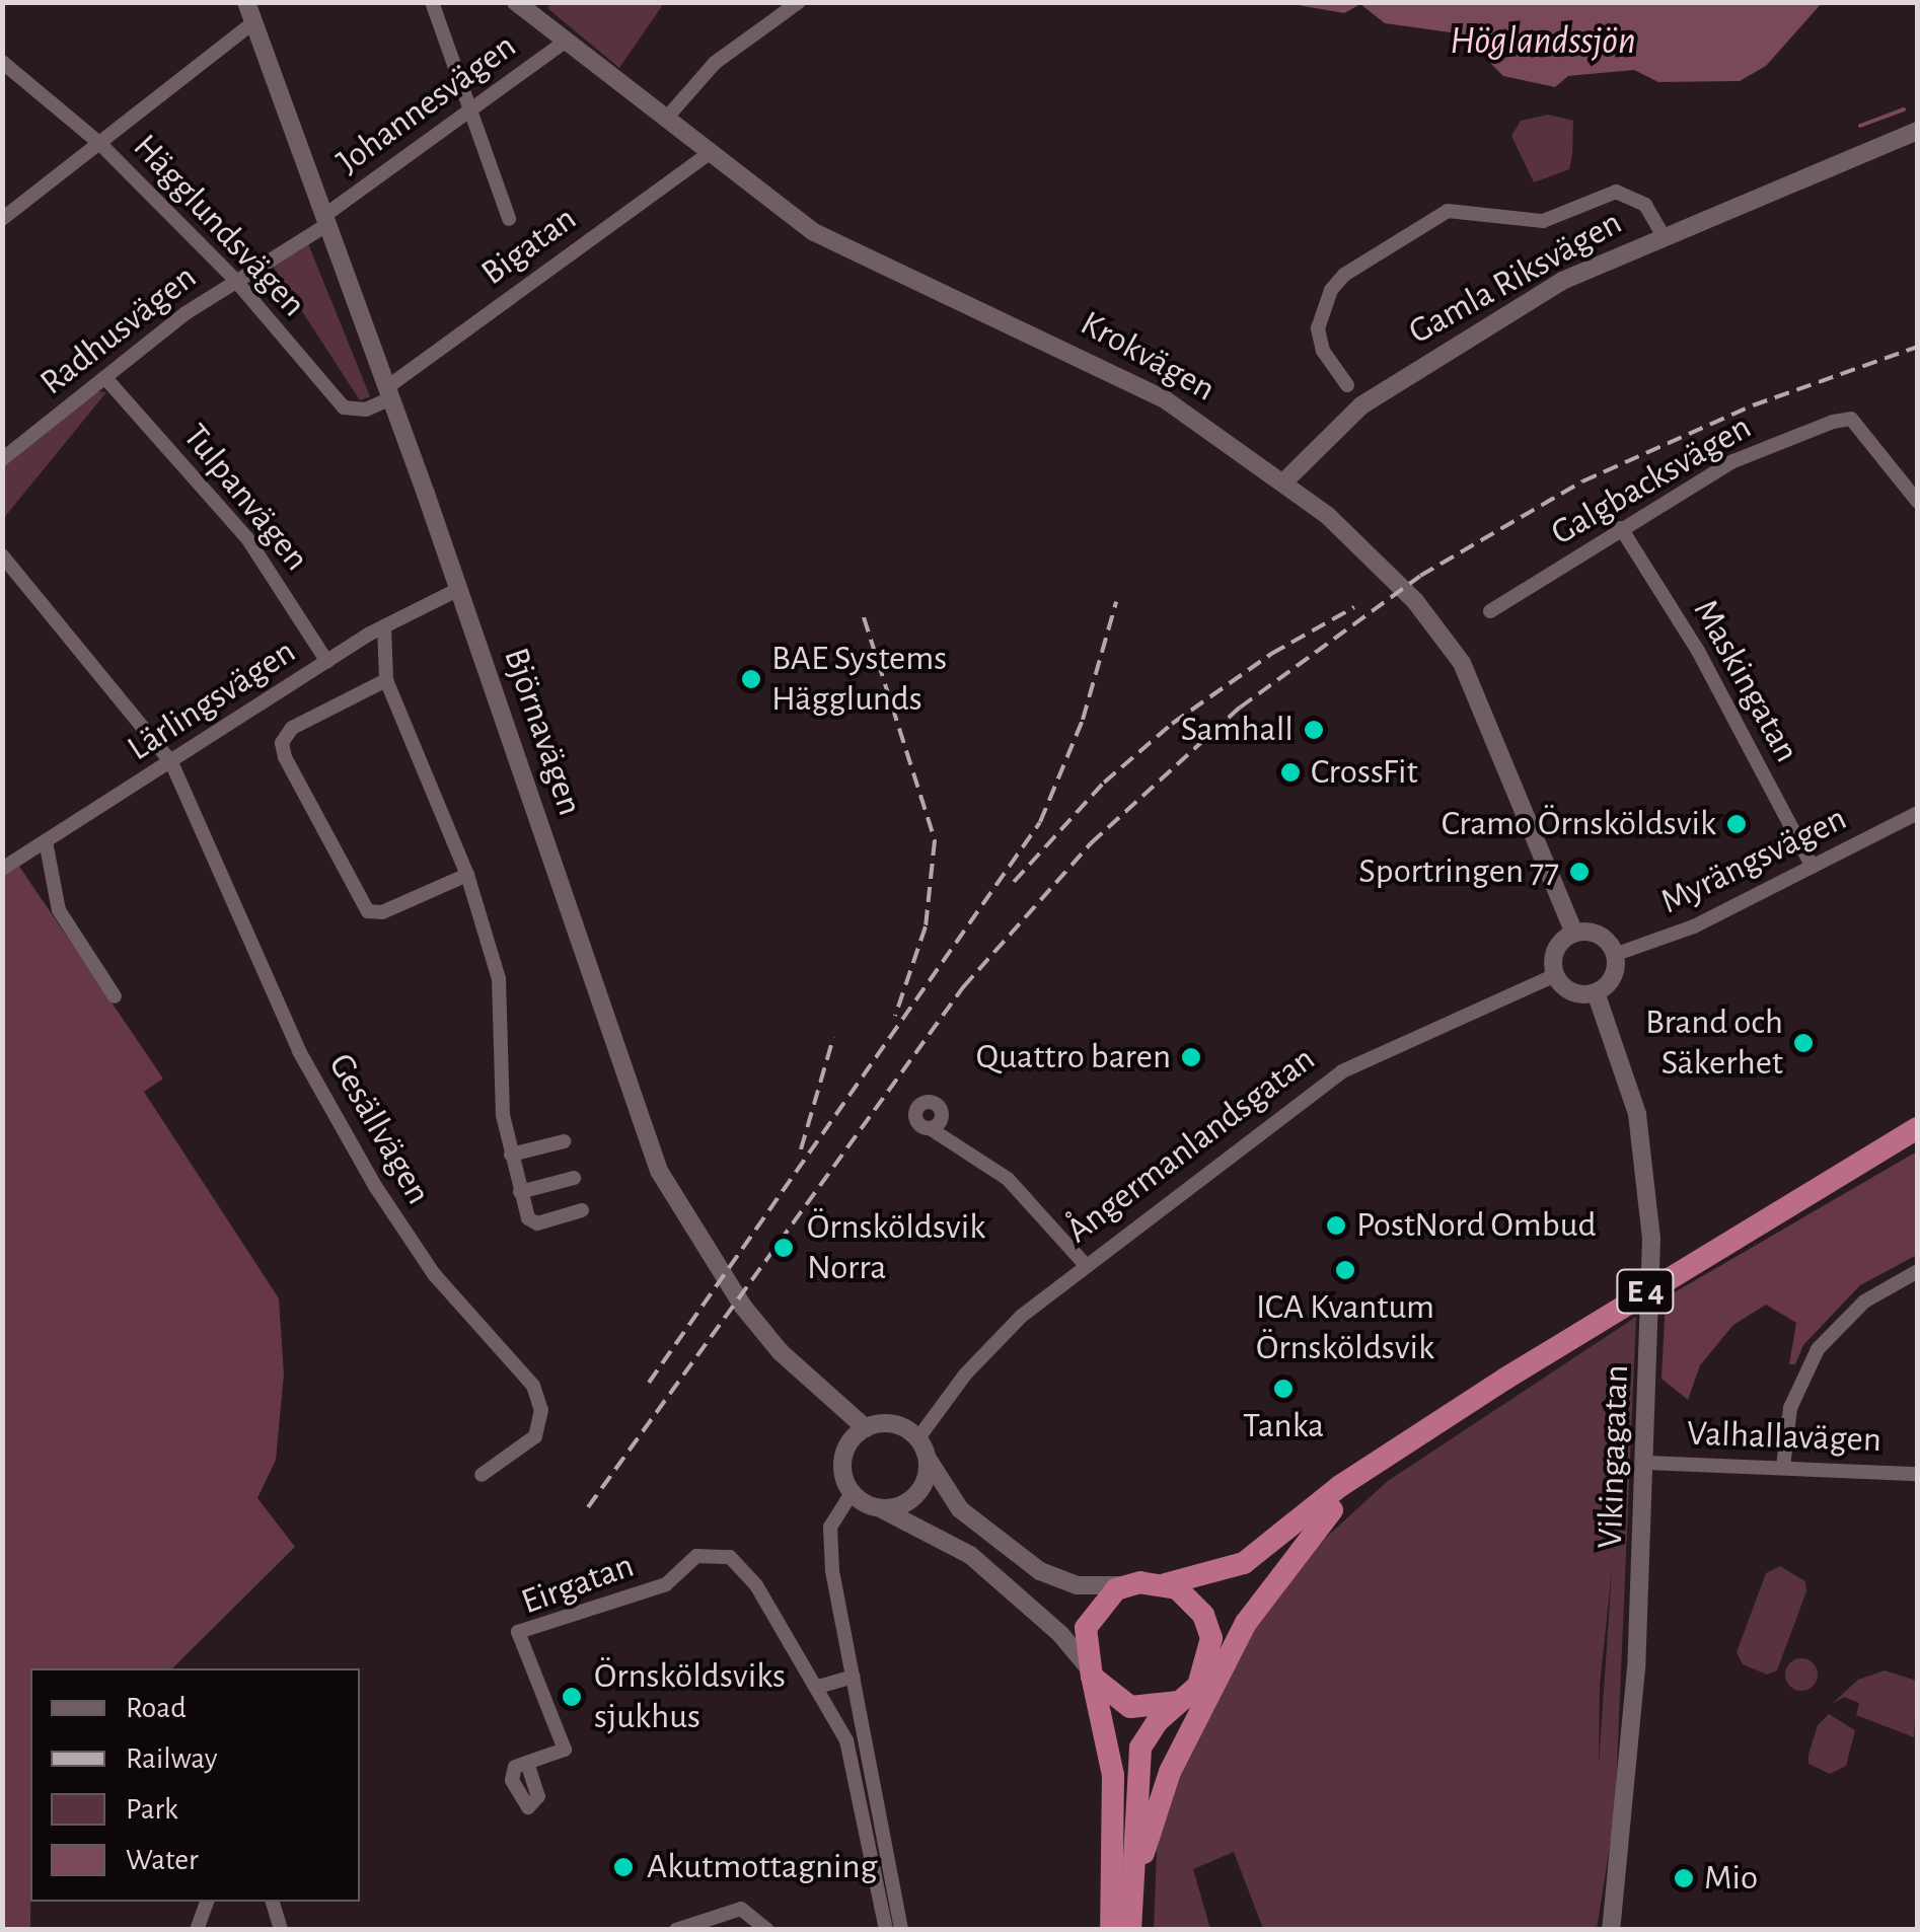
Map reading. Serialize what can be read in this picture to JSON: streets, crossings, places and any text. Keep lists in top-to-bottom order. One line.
{"streets":{"highway":["E 4"],"street":["Johannesvägen","Hägglundsvägen","Bigatan","Gamla Riksvägen","Radhusvägen","Krokvägen","Galgbacksvägen","Tulpanvägen","Maskingatan","Lärlingsvägen","Björnavägen","Myrängsvägen","Gesällvägen","Ångermanlandsgatan","Valhallavägen","Vikingagatan","Eirgatan"]},"crossings":[["Johannesvägen","Radhusvägen"],["Johannesvägen","Krokvägen"],["Johannesvägen","Björnavägen"],["Hägglundsvägen","Bigatan"],["Hägglundsvägen","Radhusvägen"],["Hägglundsvägen","Björnavägen"],["Bigatan","Krokvägen"],["Bigatan","Björnavägen"],["Gamla Riksvägen","Krokvägen"],["Radhusvägen","Tulpanvägen"],["Radhusvägen","Björnavägen"],["Krokvägen","Myrängsvägen"],["Krokvägen","Ångermanlandsgatan"],["Krokvägen","Vikingagatan"],["Galgbacksvägen","Maskingatan"],["Tulpanvägen","Lärlingsvägen"],["Maskingatan","Myrängsvägen"],["Lärlingsvägen","Björnavägen"],["Lärlingsvägen","Gesällvägen"],["Björnavägen","Ångermanlandsgatan"],["Myrängsvägen","Ångermanlandsgatan"],["Myrängsvägen","Vikingagatan"],["Ångermanlandsgatan","Vikingagatan"],["Valhallavägen","Vikingagatan"]],"water":["Höglandssjön"],"places":["BAE Systems Hägglunds","Samhall","CrossFit","Cramo Örnsköldsvik","Sportringen 77","Brand och Säkerhet","Quattro baren","PostNord Ombud","Örnsköldsvik Norra","ICA Kvantum Örnsköldsvik","Tanka","Örnsköldsviks sjukhus","Akutmottagning","Mio"],"legend":["Road","Railway","Park","Water"]}
